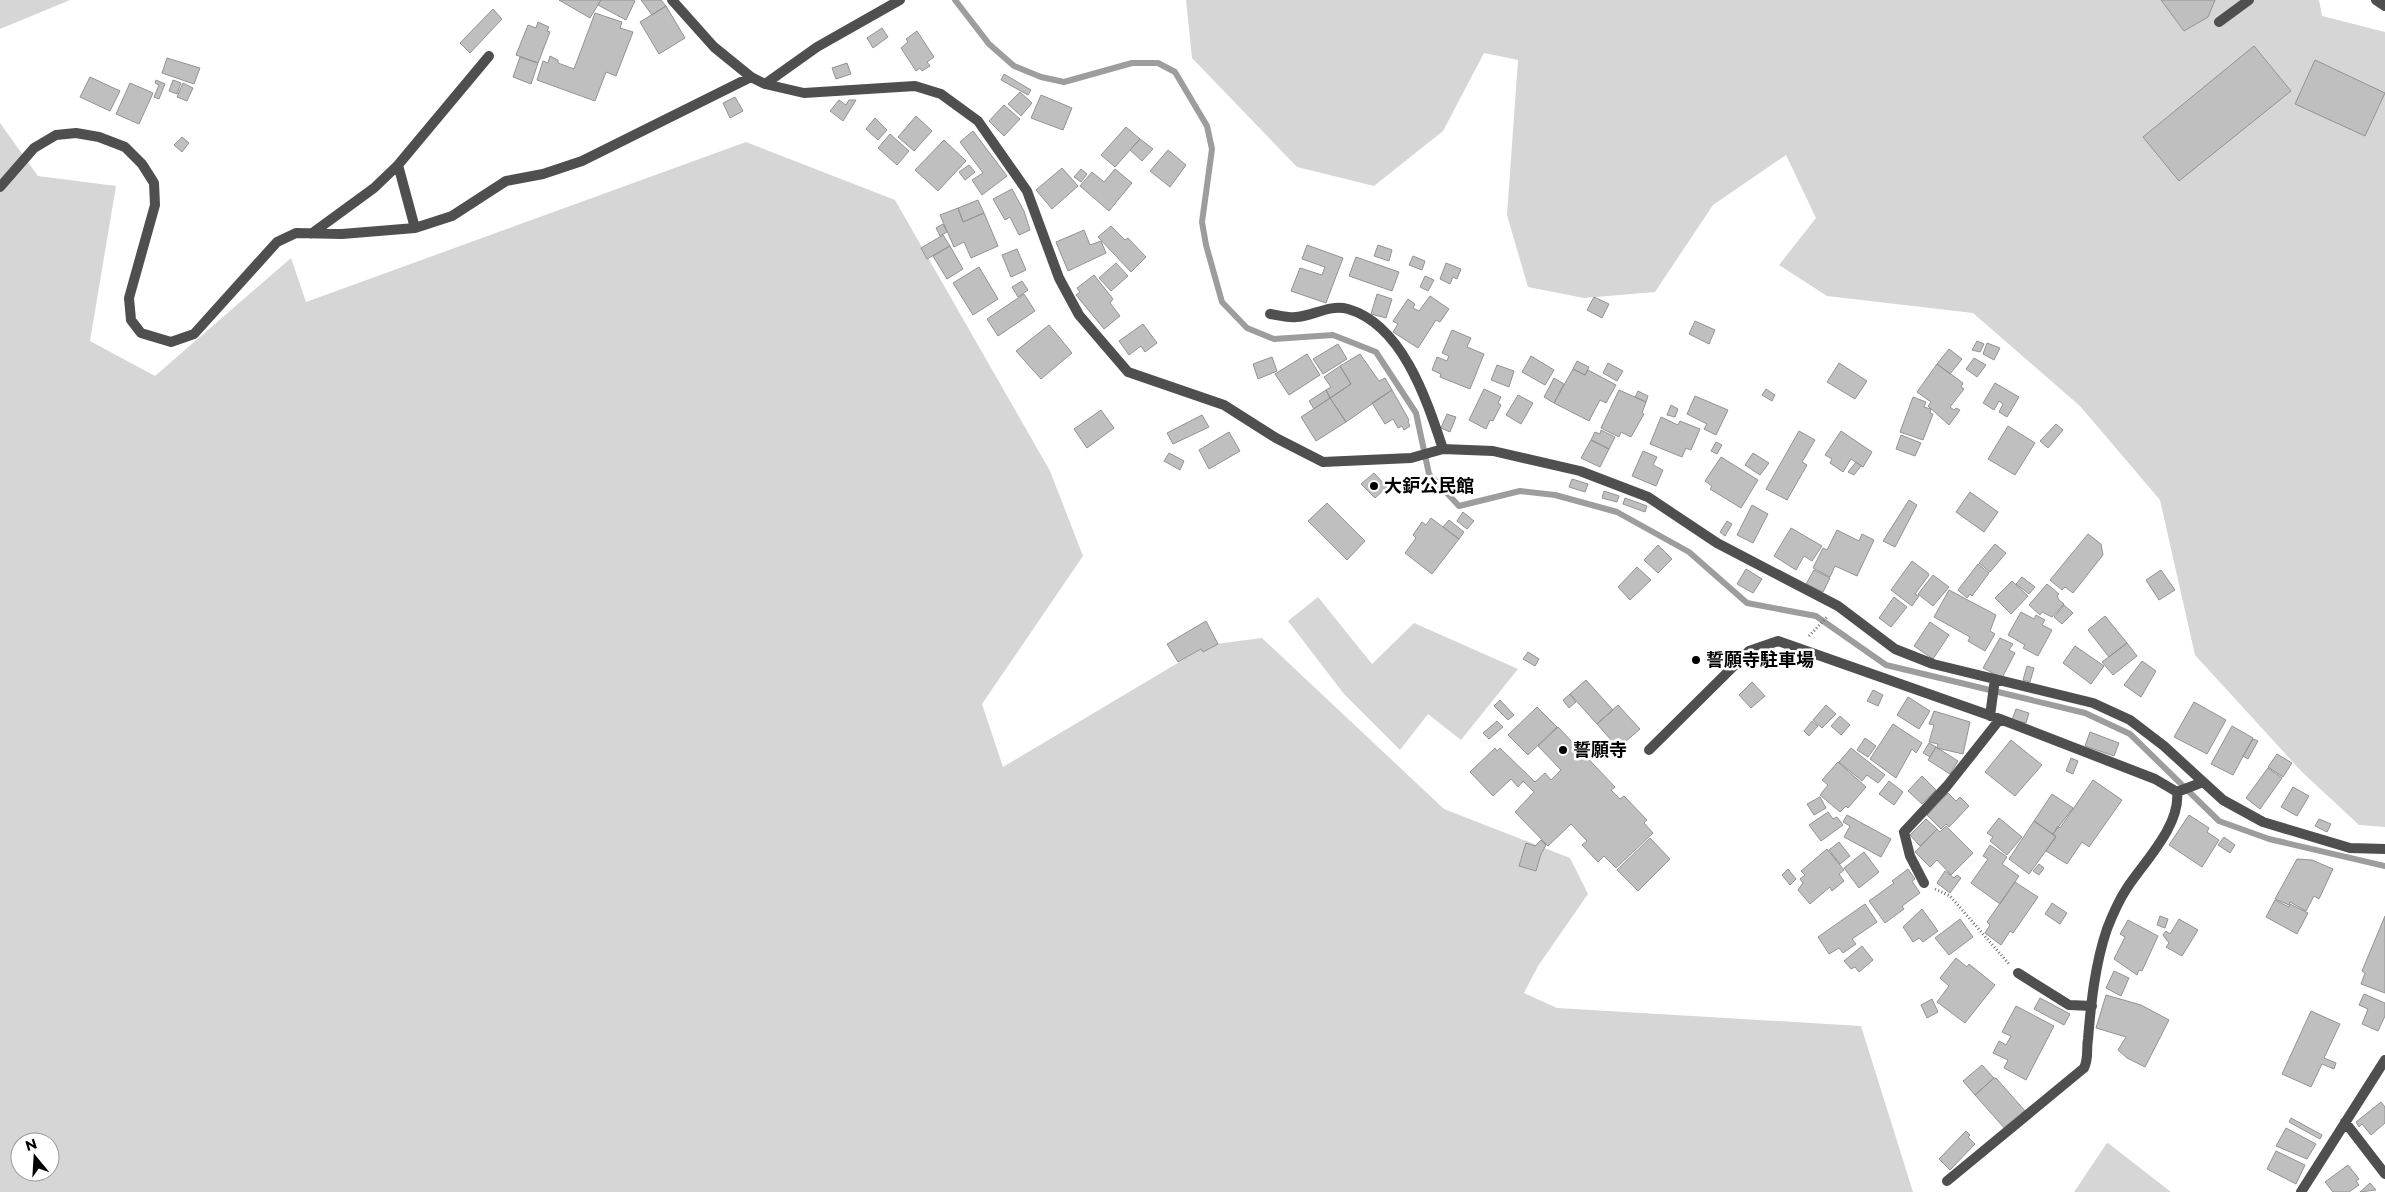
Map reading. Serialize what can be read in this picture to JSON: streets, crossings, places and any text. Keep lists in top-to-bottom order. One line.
{"places":["大鈩公民館","誓願寺駐車場","誓願寺"],"north":"top"}
